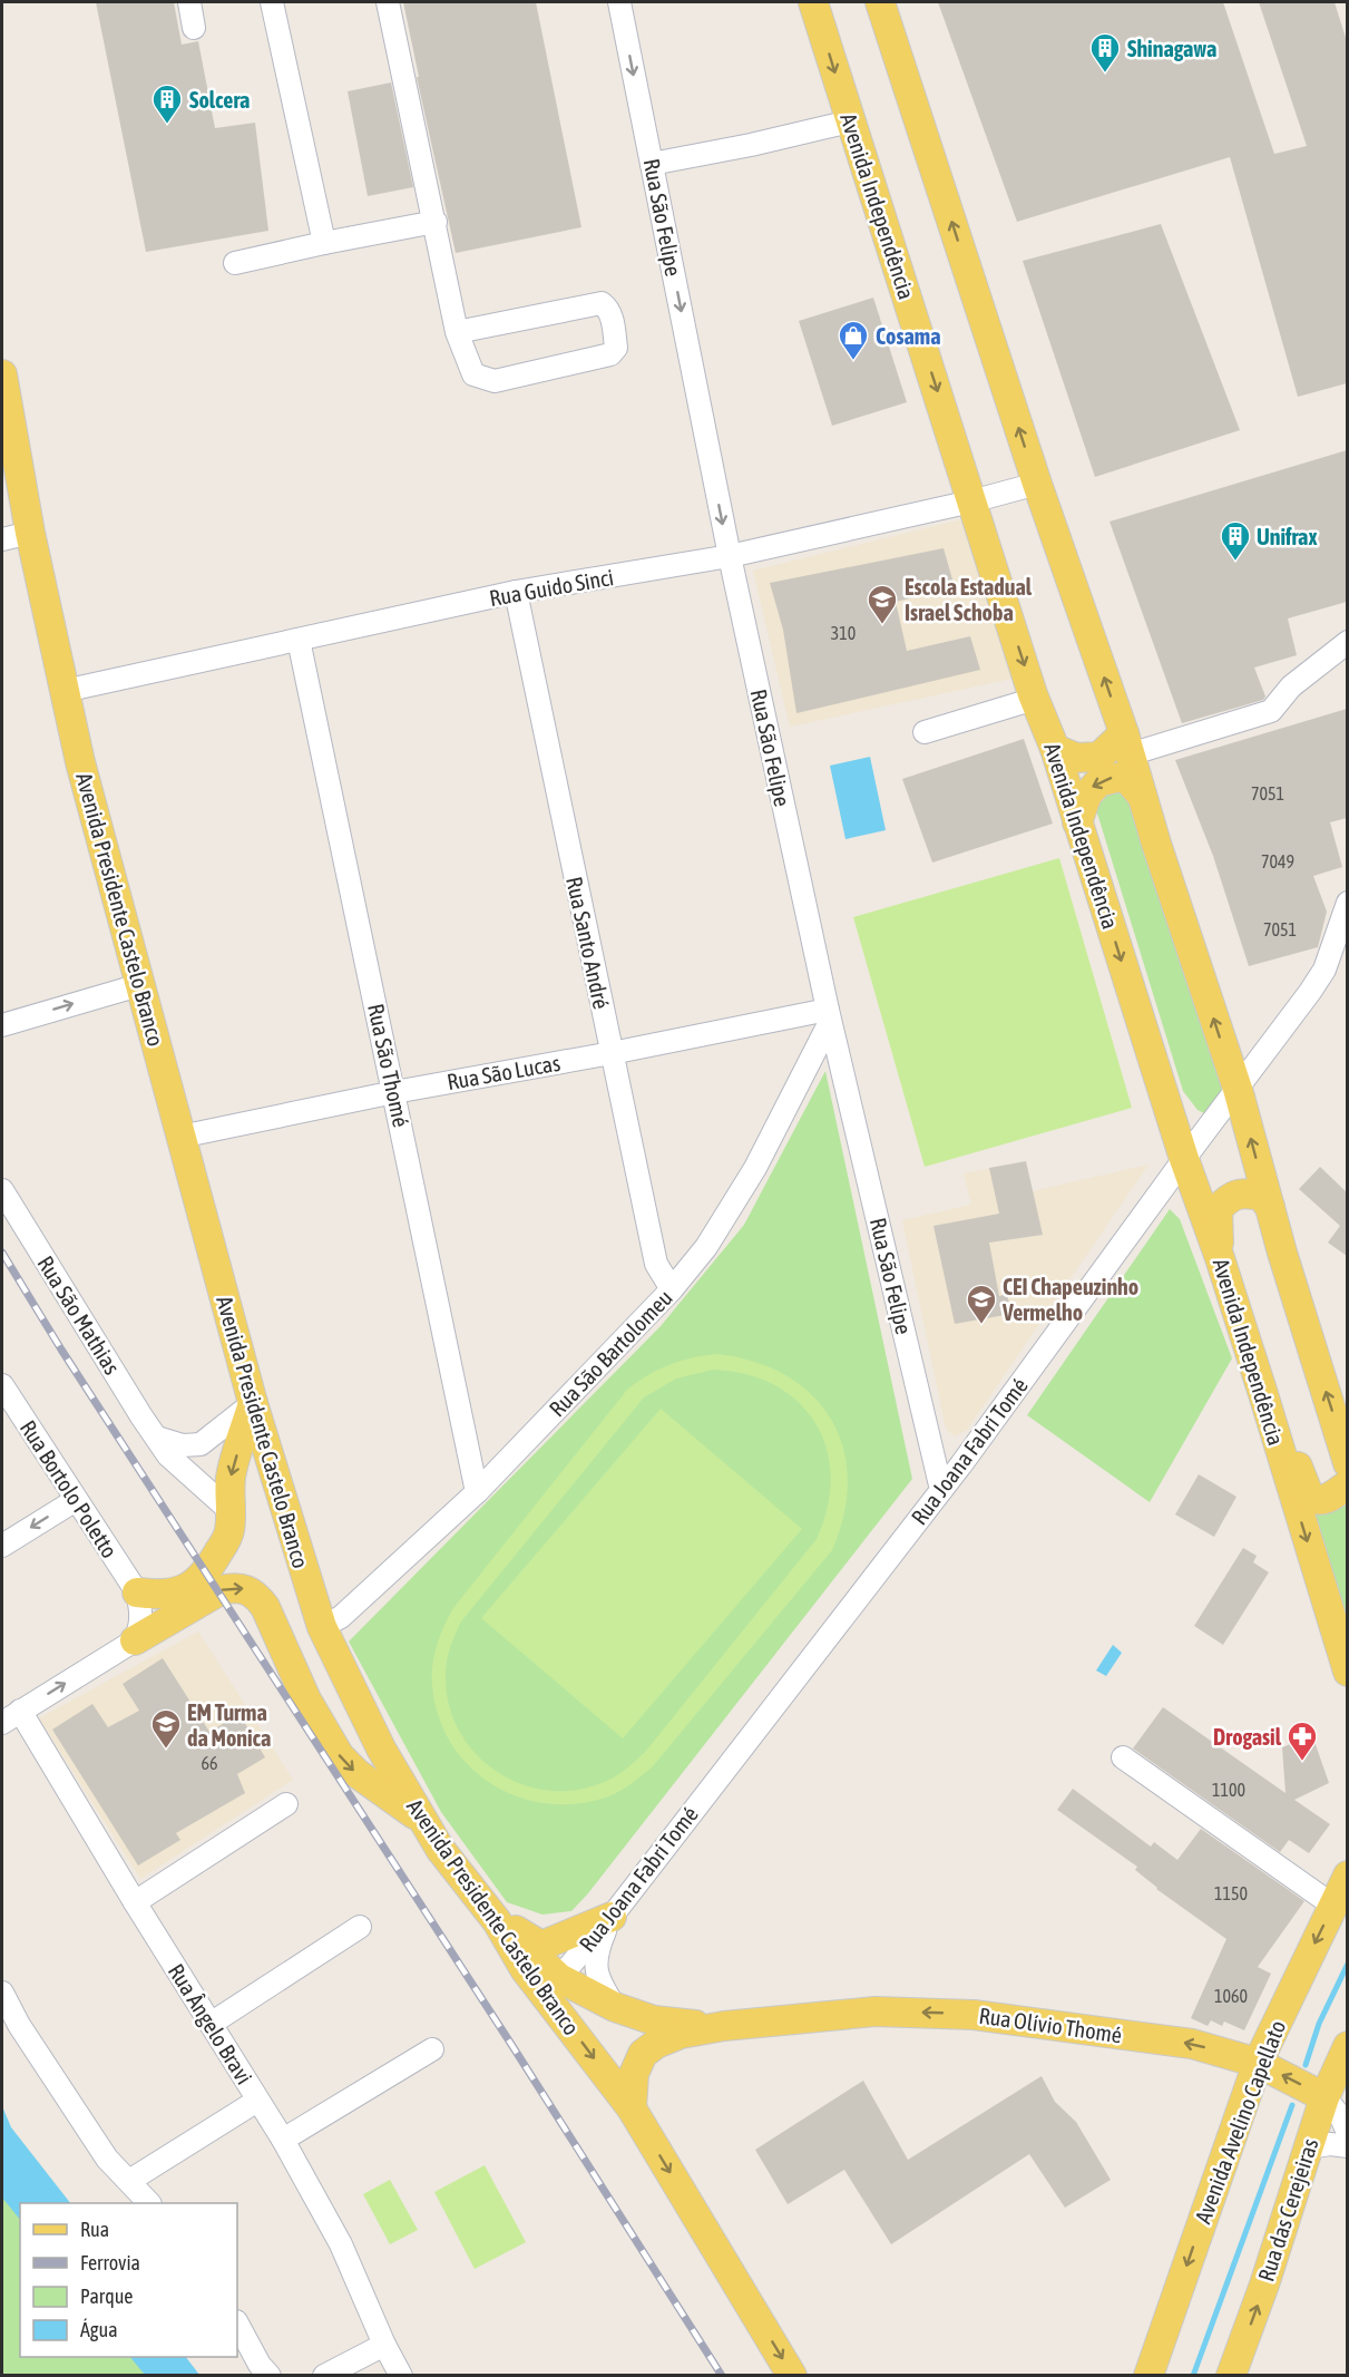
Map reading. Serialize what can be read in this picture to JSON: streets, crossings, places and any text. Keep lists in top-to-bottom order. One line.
{"streets":{"main road":["Avenida Independência","Avenida Presidente Castelo Branco","Rua Olívio Thomé","Avenida Avelino Capellato","Rua das Cerejeiras"],"street":["Rua São Felipe","Rua Guido Sinci","Rua Santo André","Rua São Thomé","Rua São Lucas","Rua São Mathias","Rua São Bartolomeu","Rua Joana Fabri Tomé","Rua Bortolo Poletto","Rua Ângelo Bravi"]},"crossings":[["Avenida Independência","Rua Guido Sinci"],["Avenida Independência","Rua Joana Fabri Tomé"],["Rua São Felipe","Rua Guido Sinci"],["Rua São Felipe","Rua São Lucas"],["Rua São Felipe","Rua São Bartolomeu"],["Rua São Felipe","Rua Joana Fabri Tomé"],["Rua Guido Sinci","Avenida Presidente Castelo Branco"],["Rua Guido Sinci","Rua Santo André"],["Rua Guido Sinci","Rua São Thomé"],["Avenida Presidente Castelo Branco","Rua São Lucas"],["Avenida Presidente Castelo Branco","Rua São Bartolomeu"],["Rua Santo André","Rua São Lucas"],["Rua Santo André","Rua São Bartolomeu"],["Rua São Thomé","Rua São Lucas"],["Rua São Thomé","Rua São Bartolomeu"],["Rua São Lucas","Rua São Bartolomeu"],["Rua Olívio Thomé","Avenida Avelino Capellato"],["Rua Olívio Thomé","Rua das Cerejeiras"]],"one_way":["Rua São Felipe","Rua Olívio Thomé","Avenida Avelino Capellato","Rua das Cerejeiras"],"places":{"building":["Shinagawa","Solcera","Unifrax"],"shop":["Cosama"],"school or university":["Escola Estadual Israel Schoba","CEI Chapeuzinho Vermelho","EM Turma da Monica"],"pharmacy":["Drogasil"]},"house_numbers":["310","7051","7049","7051","66","1100","1150","1060"],"legend":["Rua","Ferrovia","Parque","Água"]}
